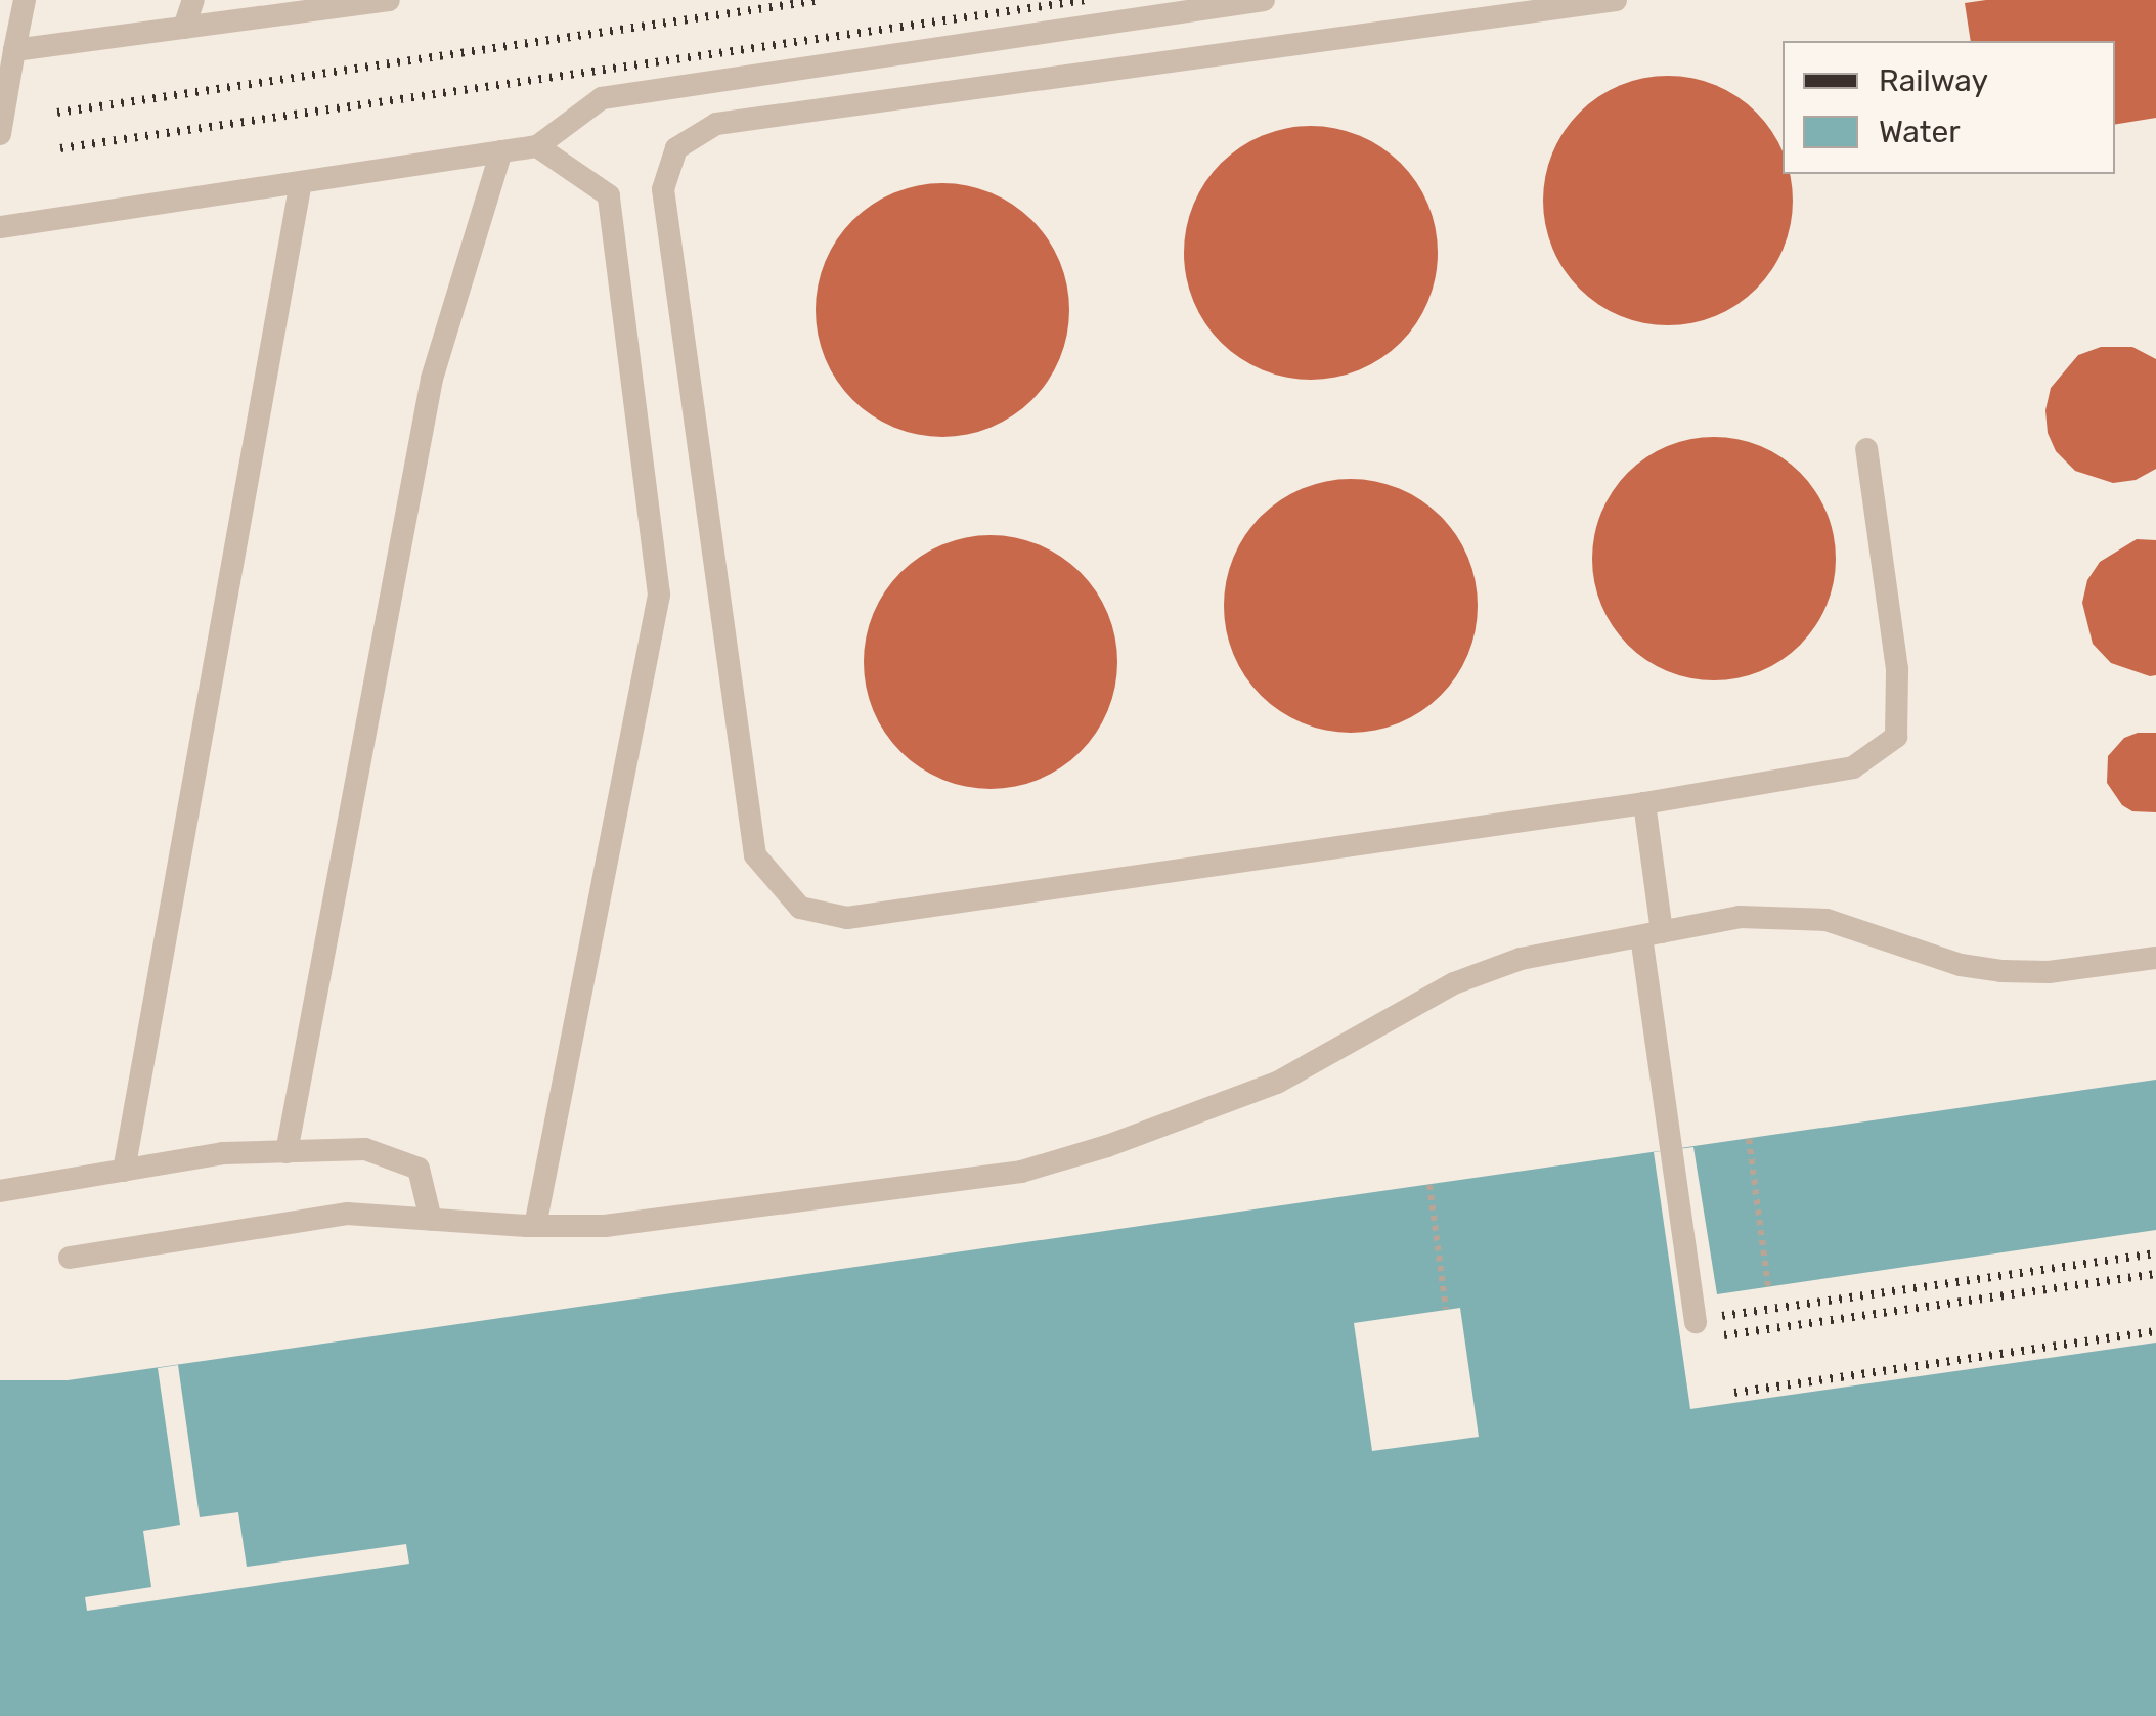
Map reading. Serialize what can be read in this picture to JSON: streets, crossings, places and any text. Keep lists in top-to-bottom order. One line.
{"legend":["Railway","Water"]}
